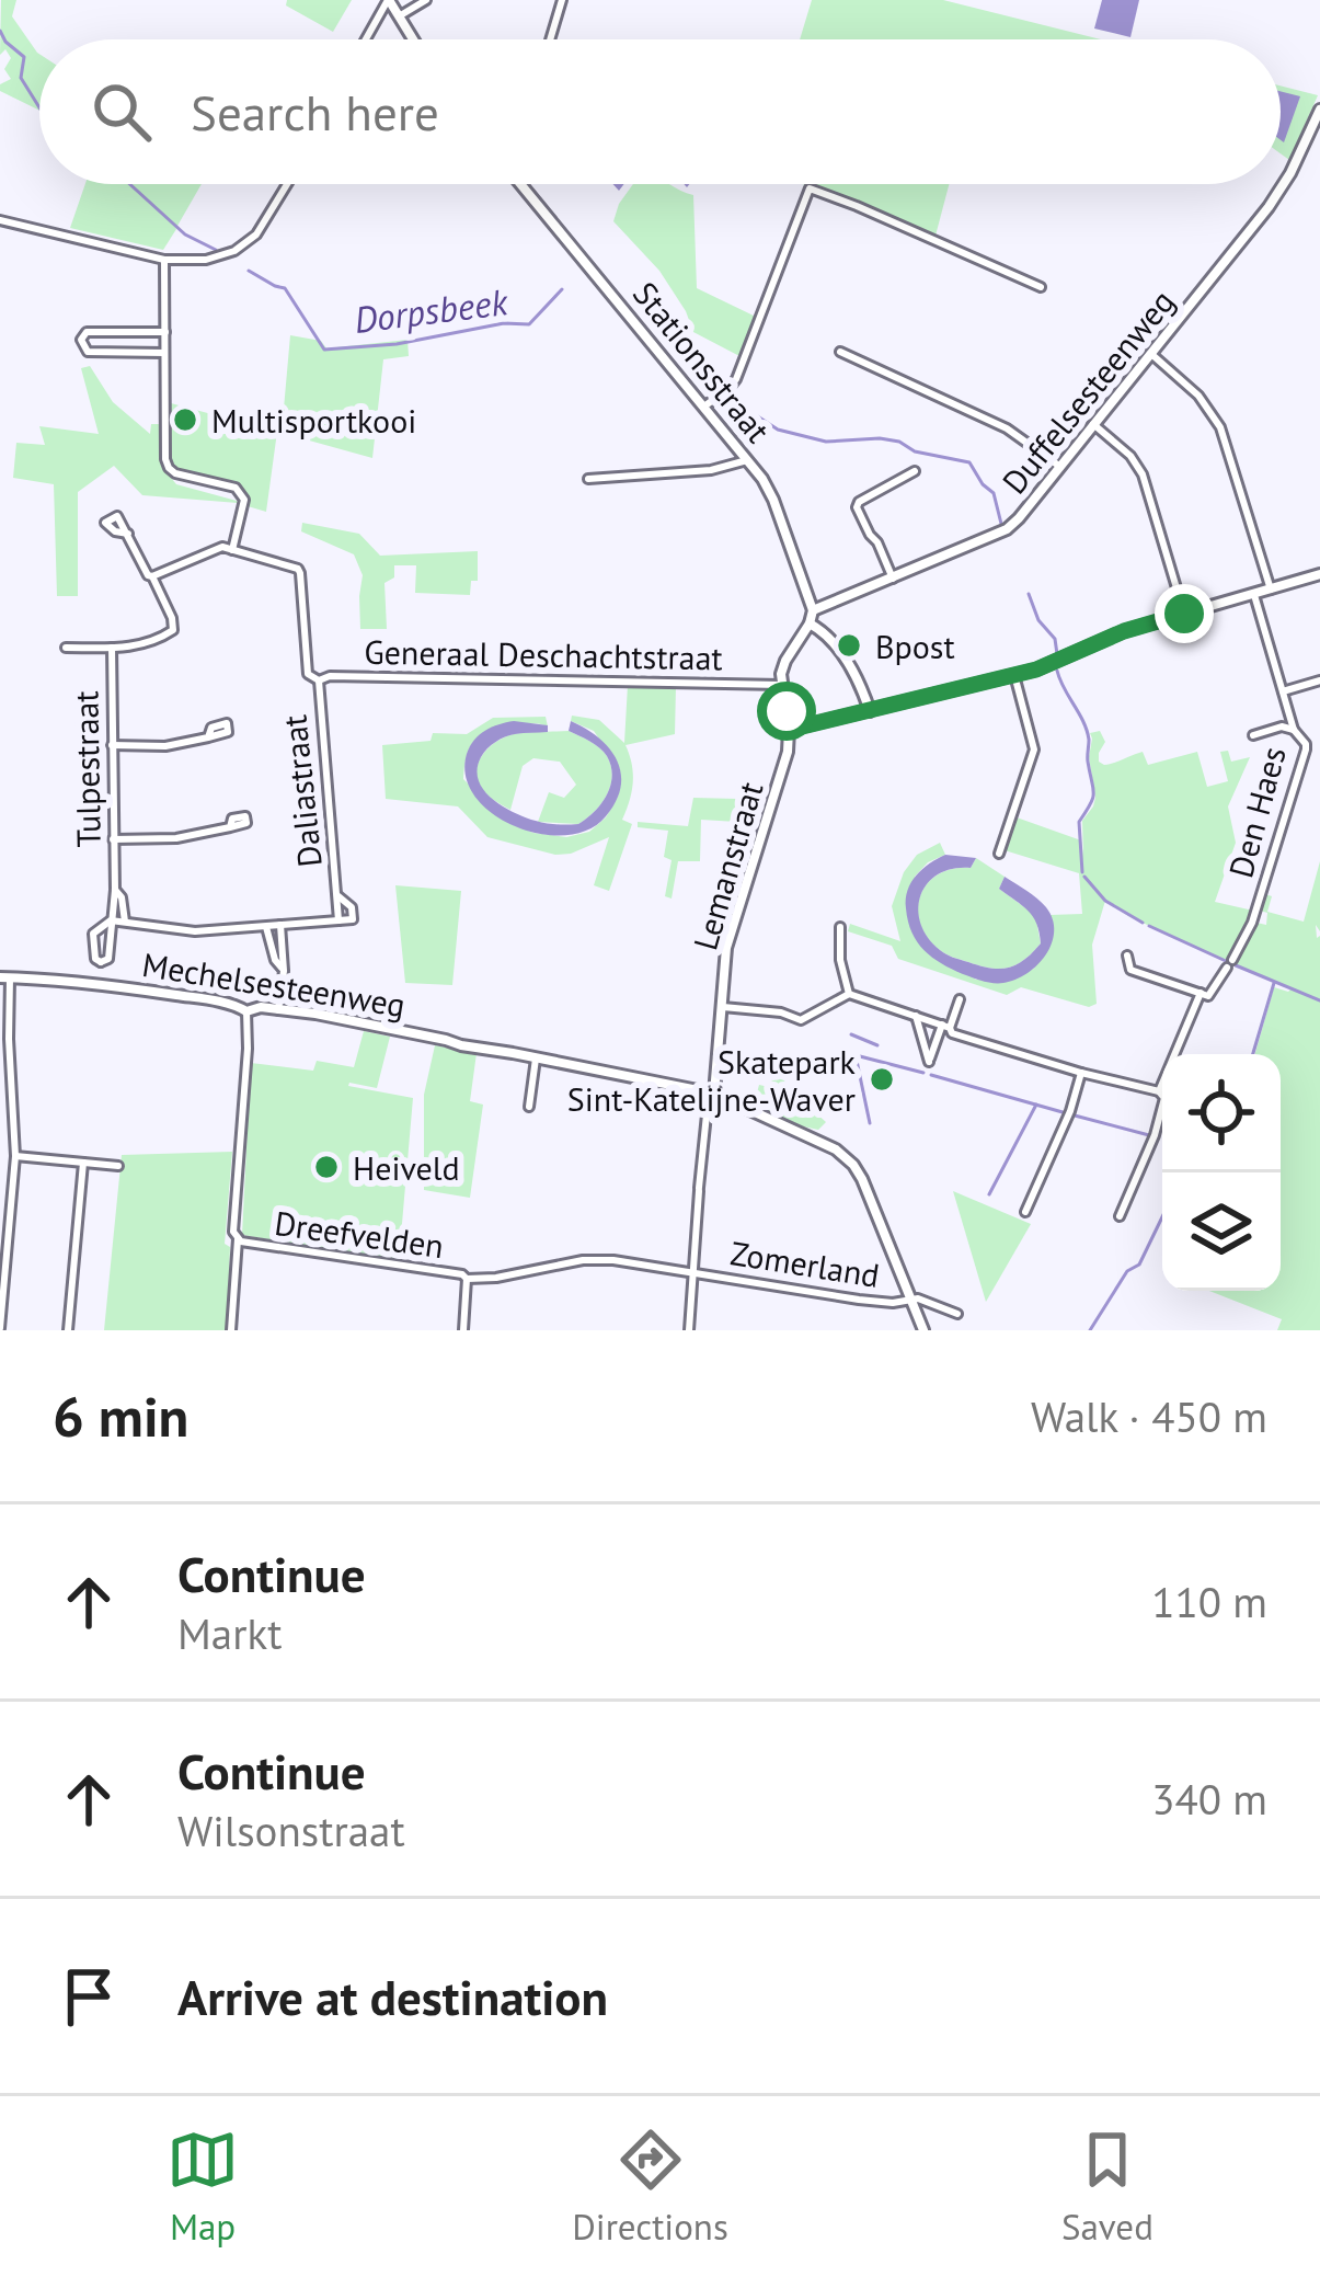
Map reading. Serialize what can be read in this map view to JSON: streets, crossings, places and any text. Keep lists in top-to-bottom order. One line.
{"streets":{"street":["Stationsstraat","Duffelsesteenweg","Generaal Deschachtstraat","Tulpestraat","Daliastraat","Den Haes","Lemanstraat","Mechelsesteenweg","Dreefvelden","Zomerland"]},"crossings":[["Stationsstraat","Duffelsesteenweg"],["Stationsstraat","Generaal Deschachtstraat"],["Generaal Deschachtstraat","Daliastraat"],["Lemanstraat","Mechelsesteenweg"],["Mechelsesteenweg","Dreefvelden"],["Mechelsesteenweg","Zomerland"],["Dreefvelden","Zomerland"]],"water":["Dorpsbeek"],"places":["Multisportkooi","Bpost","Skatepark Sint-Katelijne-Waver","Heiveld"],"page":{"search":"Search here","heading":["6 min","Walk · 450 m"],"list":[["Continue","Markt","110 m"],["Continue","Wilsonstraat","340 m"],"Arrive at destination"],"nav":["Map","Directions","Saved"]}}
